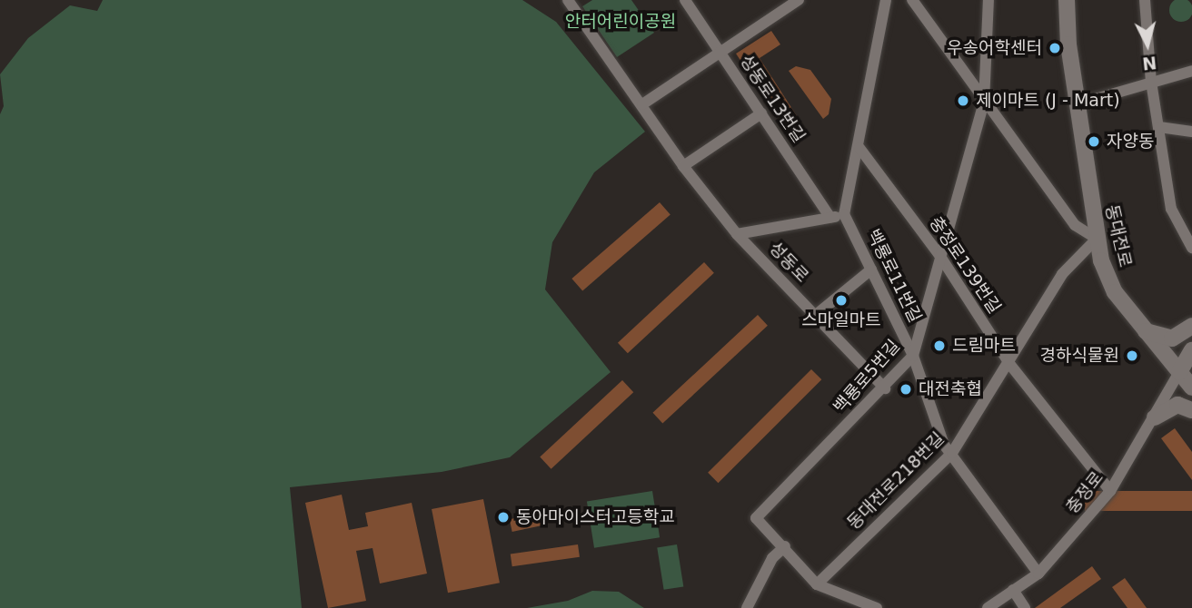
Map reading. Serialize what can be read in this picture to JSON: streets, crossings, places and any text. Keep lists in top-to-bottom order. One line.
{"streets":{"main road":["동대전로"],"street":["성동로13번길","성동로","충정로139번길","백룡로11번길","백룡로5번길","동대전로218번길","충정로"]},"crossings":[["성동로13번길","성동로"],["동대전로","동대전로218번길"],["동대전로","충정로"],["성동로","백룡로11번길"],["성동로","백룡로5번길"],["충정로139번길","백룡로5번길"],["충정로139번길","동대전로218번길"],["충정로139번길","충정로"],["백룡로11번길","백룡로5번길"],["백룡로11번길","동대전로218번길"],["백룡로11번길","충정로"],["백룡로5번길","동대전로218번길"]],"parks":["안터어린이공원"],"places":["우송어학센터","제이마트 (J - Mart)","자양동","스마일마트","드림마트","경하식물원","대전축협","동아마이스터고등학교"],"north":"bottom"}
